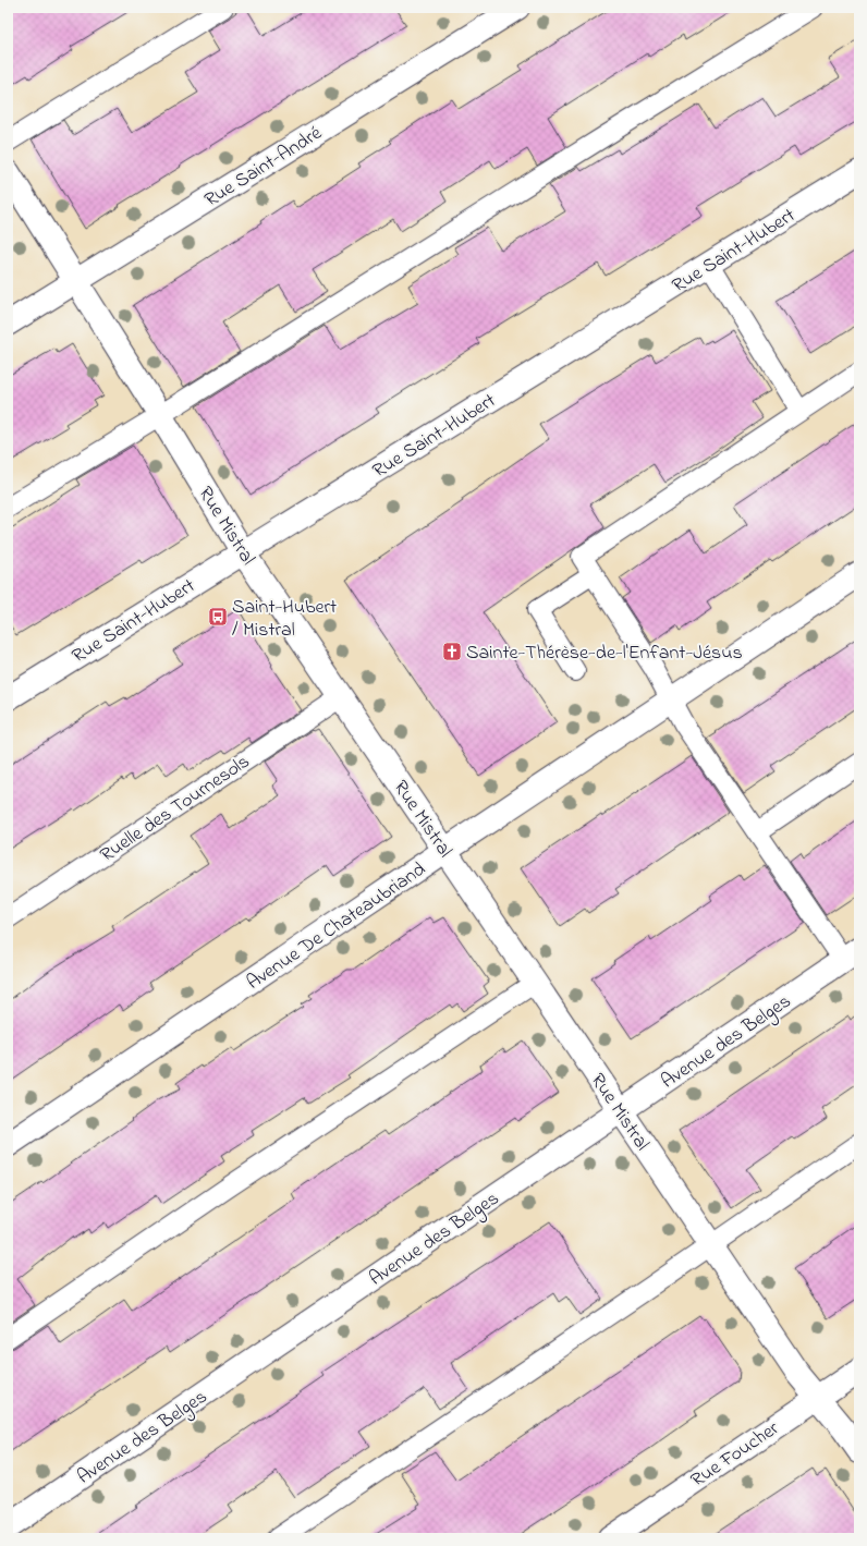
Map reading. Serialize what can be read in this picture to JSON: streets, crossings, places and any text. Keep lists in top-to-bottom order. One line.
{"streets":{"street":["Rue Saint-André","Rue Saint-Hubert","Rue Mistral","Avenue De Chateaubriand","Avenue des Belges","Rue Foucher"],"lane":["Ruelle des Tournesols"]},"crossings":[["Rue Saint-André","Rue Mistral"],["Rue Saint-Hubert","Rue Mistral"],["Rue Mistral","Ruelle des Tournesols"],["Rue Mistral","Avenue De Chateaubriand"],["Rue Mistral","Avenue des Belges"],["Rue Mistral","Rue Foucher"]],"places":{"bus stop":["Saint-Hubert / Mistral"],"church":["Sainte-Thérèse-de-l'Enfant-Jésus"]}}
